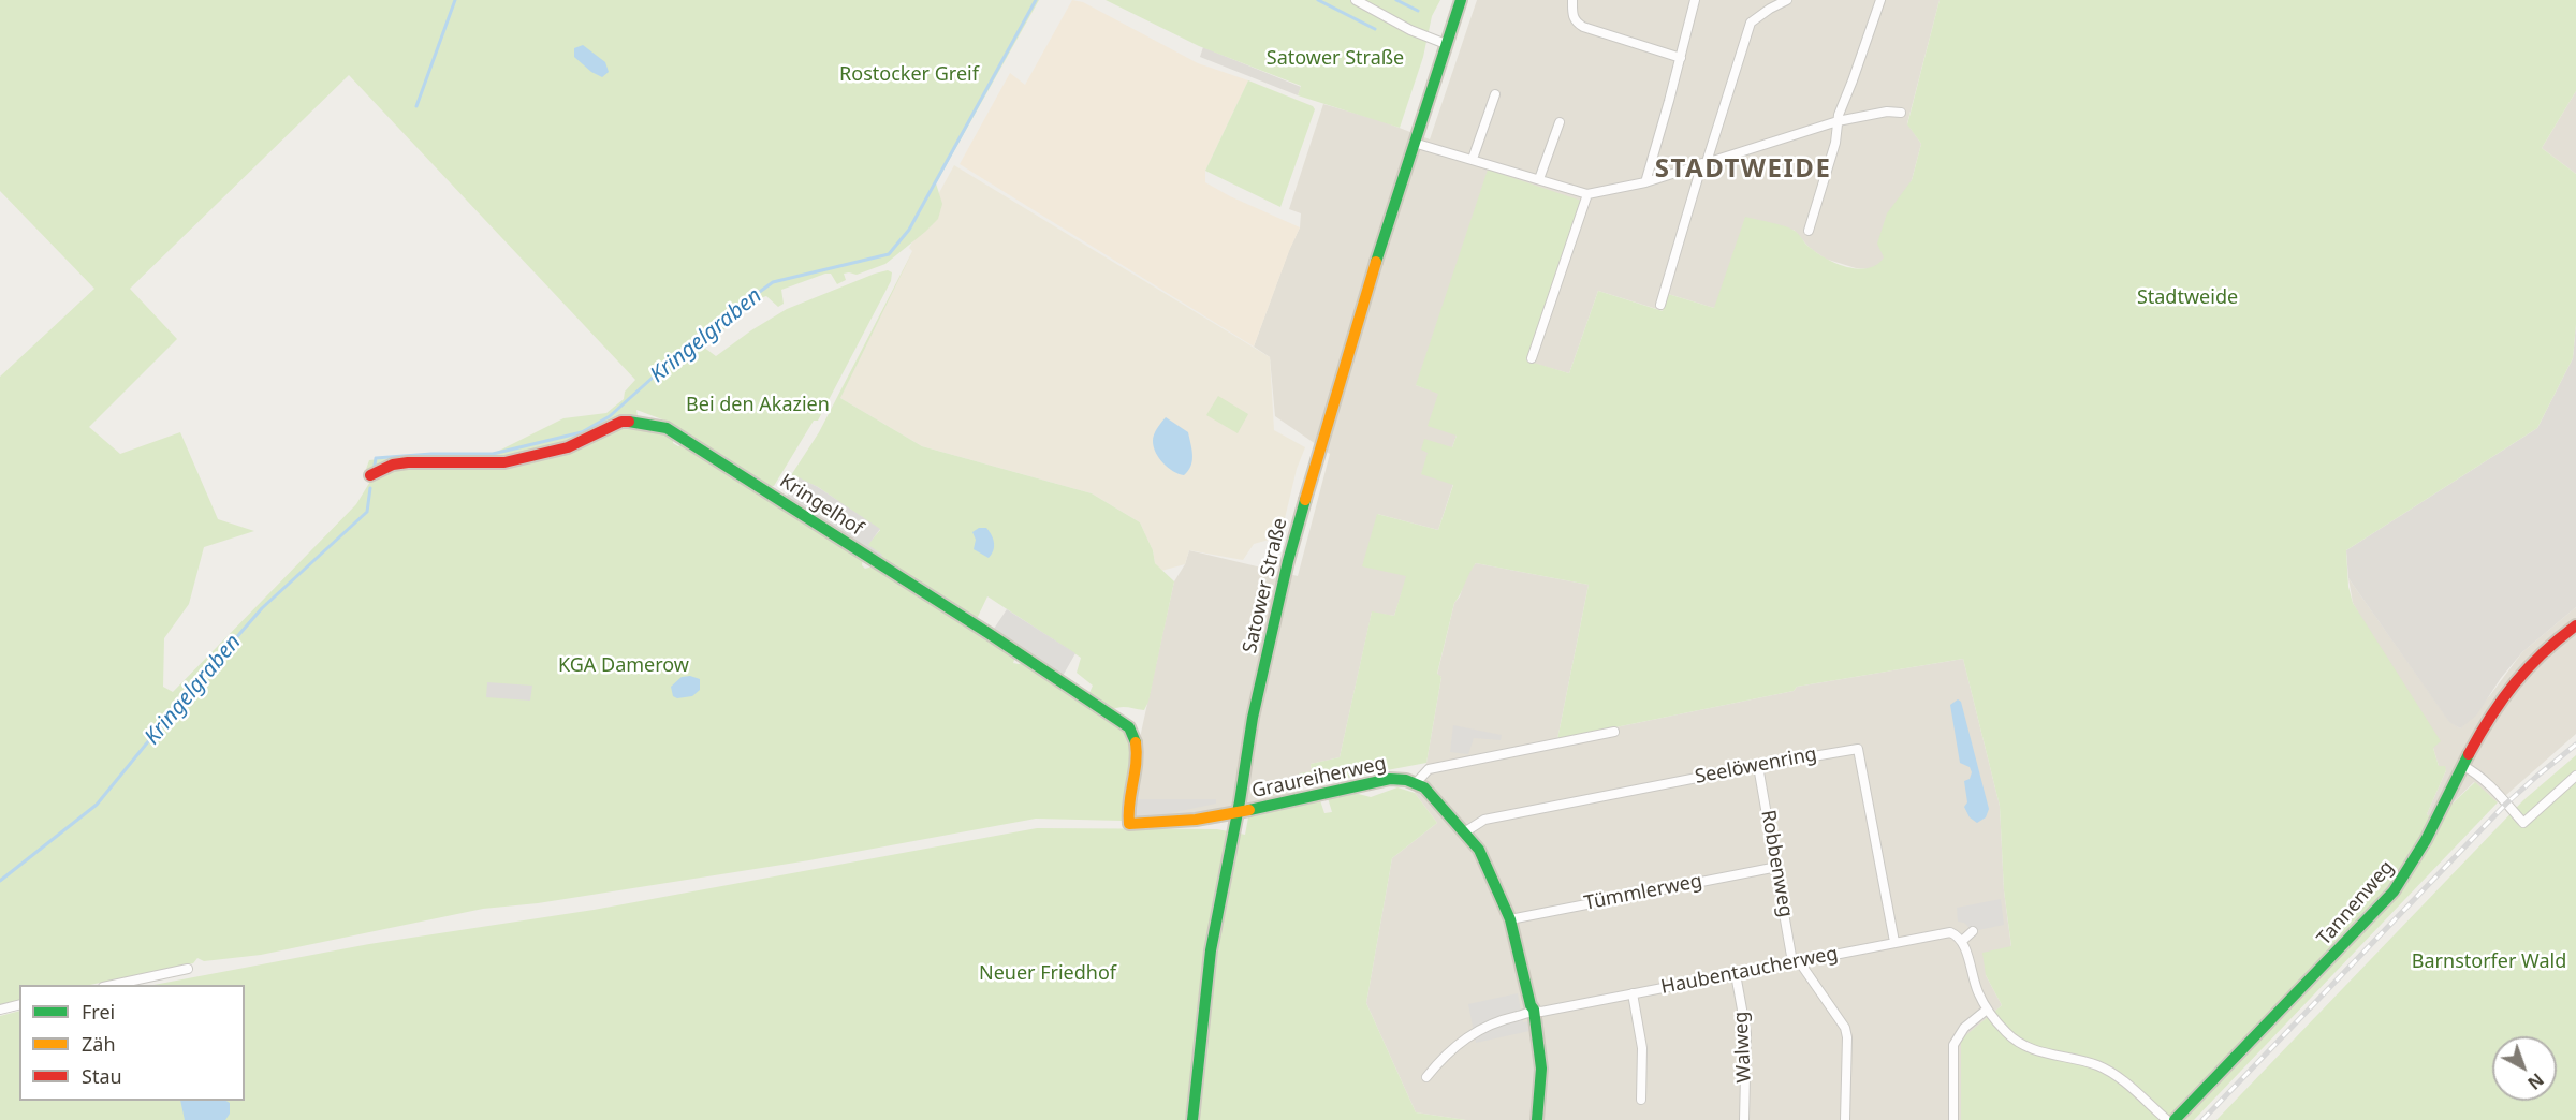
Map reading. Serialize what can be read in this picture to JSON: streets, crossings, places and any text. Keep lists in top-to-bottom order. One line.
{"streets":{"street":["Kringelhof","Satower Straße","Seelöwenring","Graureiherweg","Robbenweg","Tümmlerweg","Tannenweg","Haubentaucherweg","Walweg"]},"crossings":[["Kringelhof","Graureiherweg"],["Satower Straße","Graureiherweg"],["Seelöwenring","Graureiherweg"],["Seelöwenring","Robbenweg"],["Seelöwenring","Haubentaucherweg"],["Graureiherweg","Tümmlerweg"],["Graureiherweg","Haubentaucherweg"],["Robbenweg","Tümmlerweg"],["Robbenweg","Haubentaucherweg"],["Haubentaucherweg","Walweg"]],"districts":["STADTWEIDE"],"water":["Kringelgraben"],"parks":["Satower Straße","Rostocker Greif","Stadtweide","Bei den Akazien","KGA Damerow","Barnstorfer Wald","Neuer Friedhof"],"legend":["Frei","Zäh","Stau"],"north":"bottom right"}
